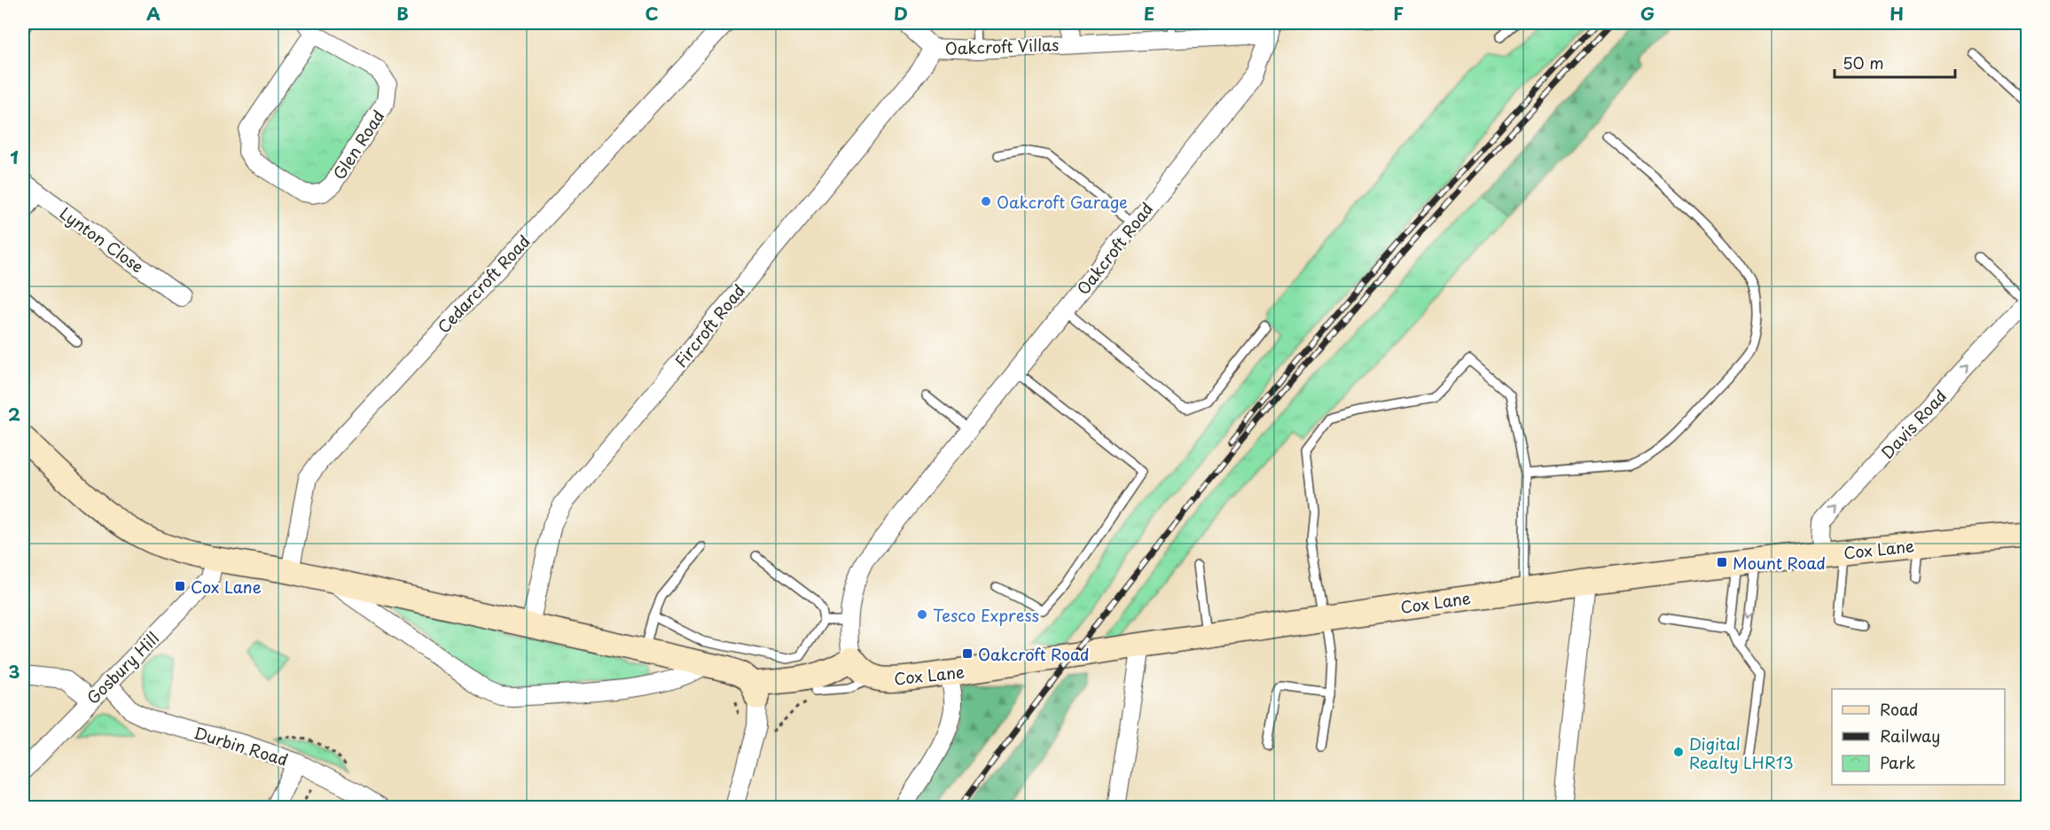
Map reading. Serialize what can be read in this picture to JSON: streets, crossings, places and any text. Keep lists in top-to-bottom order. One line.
{"streets":{"street":["Oakcroft Villas","Glen Road","Lynton Close","Oakcroft Road","Cedarcroft Road","Fircroft Road","Davis Road","Cox Lane","Gosbury Hill","Durbin Road"]},"crossings":[["Oakcroft Villas","Oakcroft Road"],["Oakcroft Villas","Fircroft Road"],["Oakcroft Road","Cox Lane"],["Davis Road","Cox Lane"],["Gosbury Hill","Durbin Road"]],"one_way":["Davis Road"],"places":{"other":["Oakcroft Garage","Tesco Express","Digital Realty LHR13"],"transit":["Mount Road","Cox Lane","Oakcroft Road"]},"legend":["Road","Railway","Park"],"scale_bar":"50 m","grid":{"columns":["A","B","C","D","E","F","G","H"],"rows":["1","2","3"]}}
